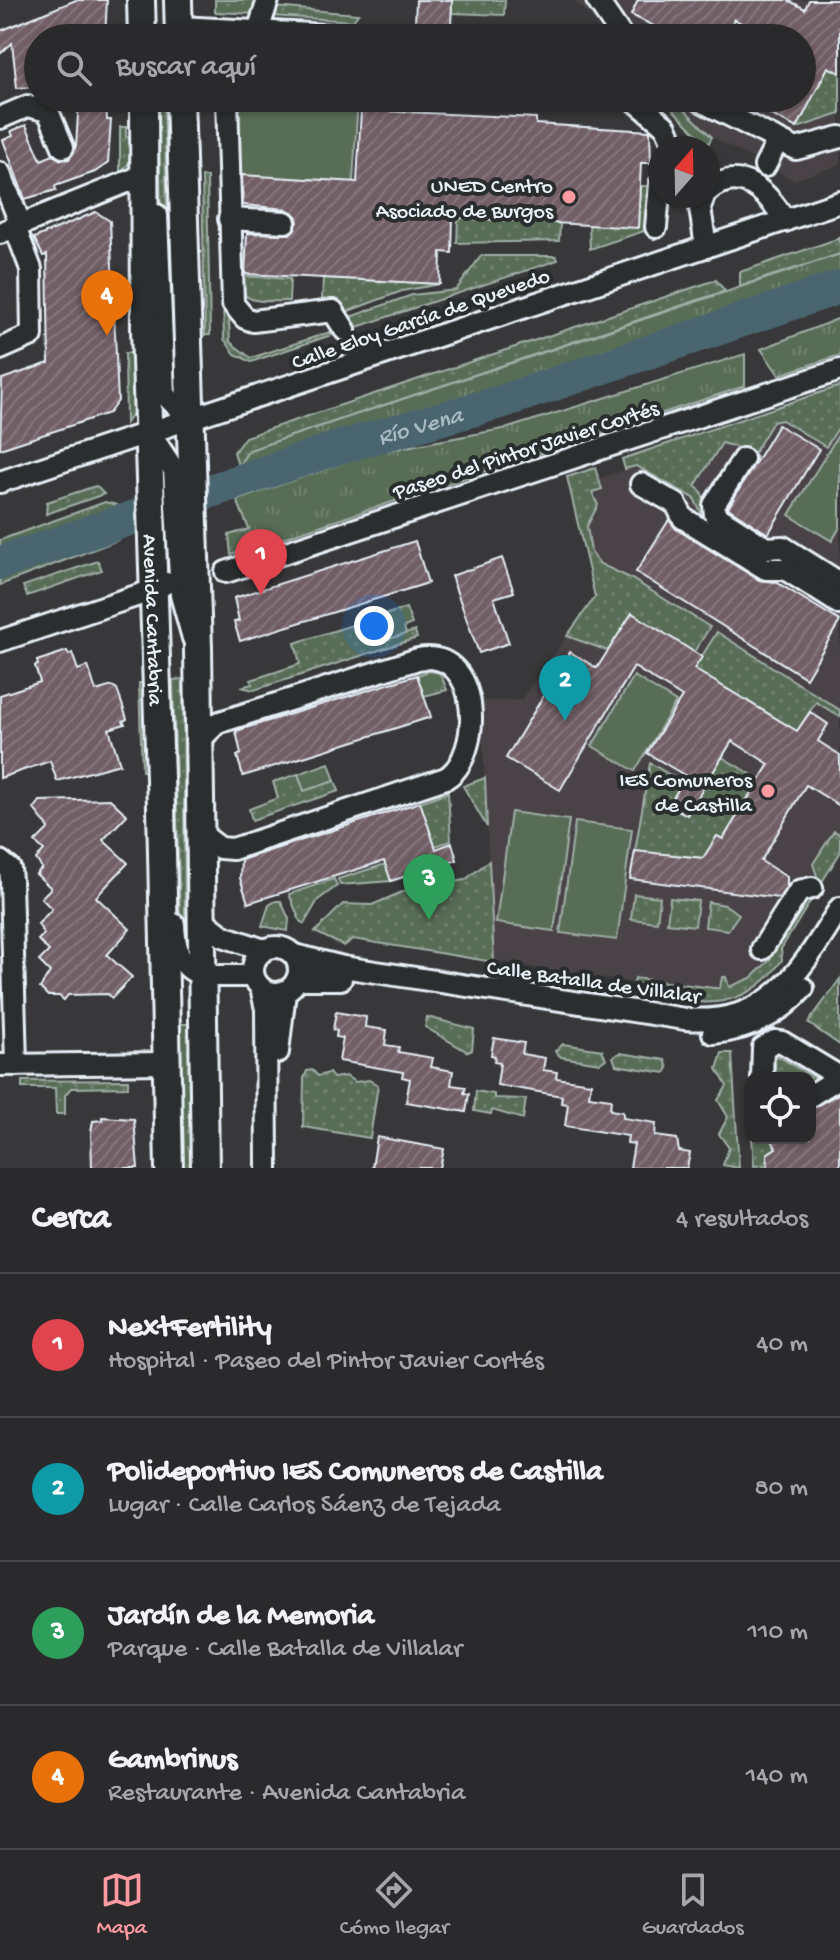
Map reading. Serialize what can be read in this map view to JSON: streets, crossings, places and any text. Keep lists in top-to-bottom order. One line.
{"streets":{"main road":["Avenida Cantabria"],"street":["Calle Eloy García de Quevedo","Paseo del Pintor Javier Cortés","Calle Batalla de Villalar"]},"crossings":[["Calle Eloy García de Quevedo","Avenida Cantabria"]],"water":["Río Vena"],"places":["UNED Centro Asociado de Burgos","IES Comuneros de Castilla"],"north":"top","page":{"search":"Buscar aquí","pins":["4","1","2","3"],"heading":["Cerca","4 resultados"],"list":[{"mark":"1","name":"NextFertility","note":"Hospital · Paseo del Pintor Javier Cortés","value":"40 m"},{"mark":"2","name":"Polideportivo IES Comuneros de Castilla","note":"Lugar · Calle Carlos Sáenz de Tejada","value":"80 m"},{"mark":"3","name":"Jardín de la Memoria","note":"Parque · Calle Batalla de Villalar","value":"110 m"},{"mark":"4","name":"Gambrinus","note":"Restaurante · Avenida Cantabria","value":"140 m"}],"nav":["Mapa","Cómo llegar","Guardados"]}}
